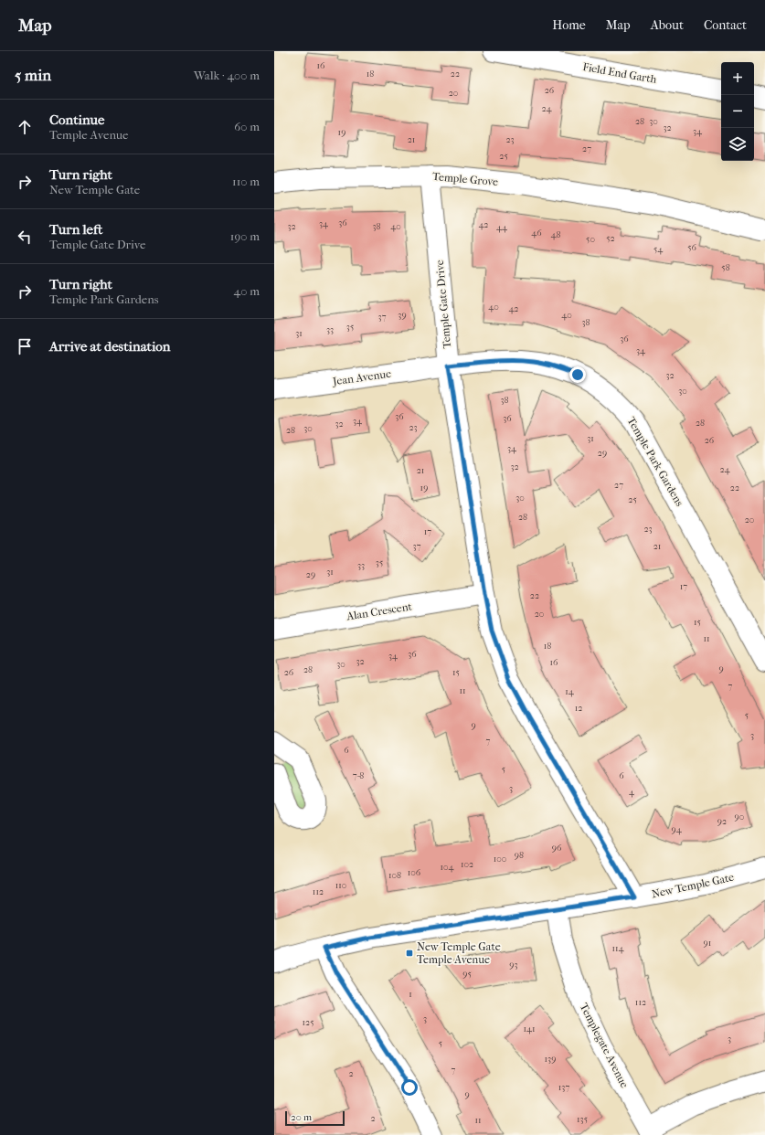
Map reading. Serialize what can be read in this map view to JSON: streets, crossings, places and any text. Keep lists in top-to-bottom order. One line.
{"streets":{"street":["Field End Garth","Temple Grove","Temple Gate Drive","Jean Avenue","Temple Park Gardens","Alan Crescent","New Temple Gate","Templegate Avenue"]},"crossings":[["Temple Grove","Temple Gate Drive"],["Temple Gate Drive","Jean Avenue"],["Temple Gate Drive","Temple Park Gardens"],["Temple Gate Drive","Alan Crescent"],["Temple Gate Drive","New Temple Gate"],["Jean Avenue","Temple Park Gardens"],["New Temple Gate","Templegate Avenue"]],"places":{"transit":["New Temple Gate Temple Avenue"]},"house_numbers":["16","18","22","26","20","24","28","30","32","34","19","21","23","27","25","36","34","42","32","38","40","44","46","48","52","50","56","54","58","40","42","39","40","37","38","35","33","31","36","34","32","30","38","36","36","34","28","32","23","30","28","31","26","34","29","32","24","21","27","19","22","30","25","28","20","23","17","37","21","35","33","31","29","17","22","20","15","11","18","36","34","32","16","30","9","28","26","15","7","11","14","12","5","9","3","7","6","5","7-8","6","3","4","90","92","94","96","98","100","102","104","106","108","110","112","91","114","93","95","1","112","3","125","141","3","5","139","7","2","137","9","2","135","11"],"scale_bar":"20 m","page":{"header":"Map","nav":["Home","Map","About","Contact"],"heading":["5 min","Walk · 400 m"],"map_buttons":["+","−"],"list":[["Continue","Temple Avenue","60 m"],["Turn right","New Temple Gate","110 m"],["Turn left","Temple Gate Drive","190 m"],["Turn right","Temple Park Gardens","40 m"],"Arrive at destination"],"scale":"20 m"}}
